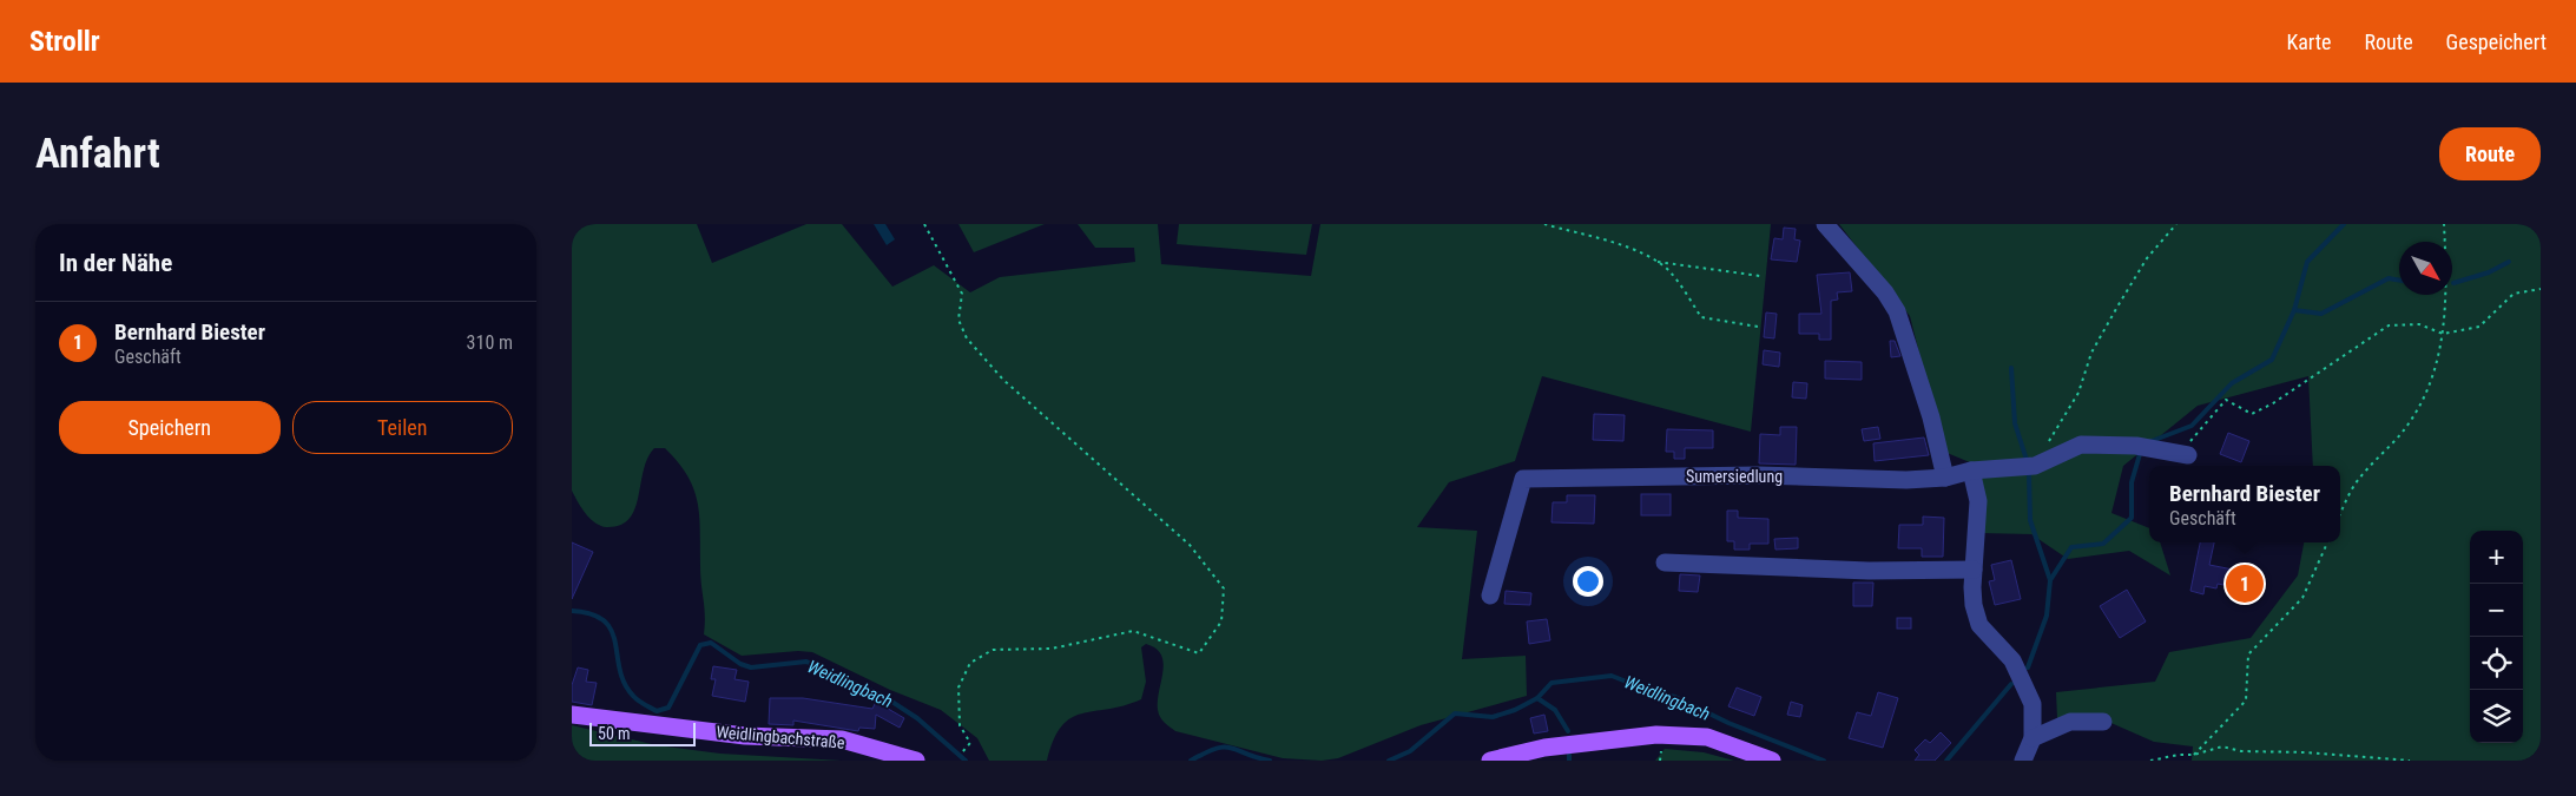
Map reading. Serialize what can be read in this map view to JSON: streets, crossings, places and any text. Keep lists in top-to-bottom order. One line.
{"streets":{"main road":["Weidlingbachstraße"],"street":["Sumersiedlung"]},"water":["Weidlingbach"],"scale_bar":"50 m","north":"bottom right","page":{"header":"Strollr","nav":["Karte","Route","Gespeichert"],"buttons":["Route",["Speichern","Teilen"]],"title":"Anfahrt","heading":"In der Nähe","list":[{"mark":"1","name":"Bernhard Biester","note":"Geschäft","value":"310 m"}],"popup":["Bernhard Biester","Geschäft"],"map_buttons":["+","−"],"pins":"1","scale":"50 m"}}
